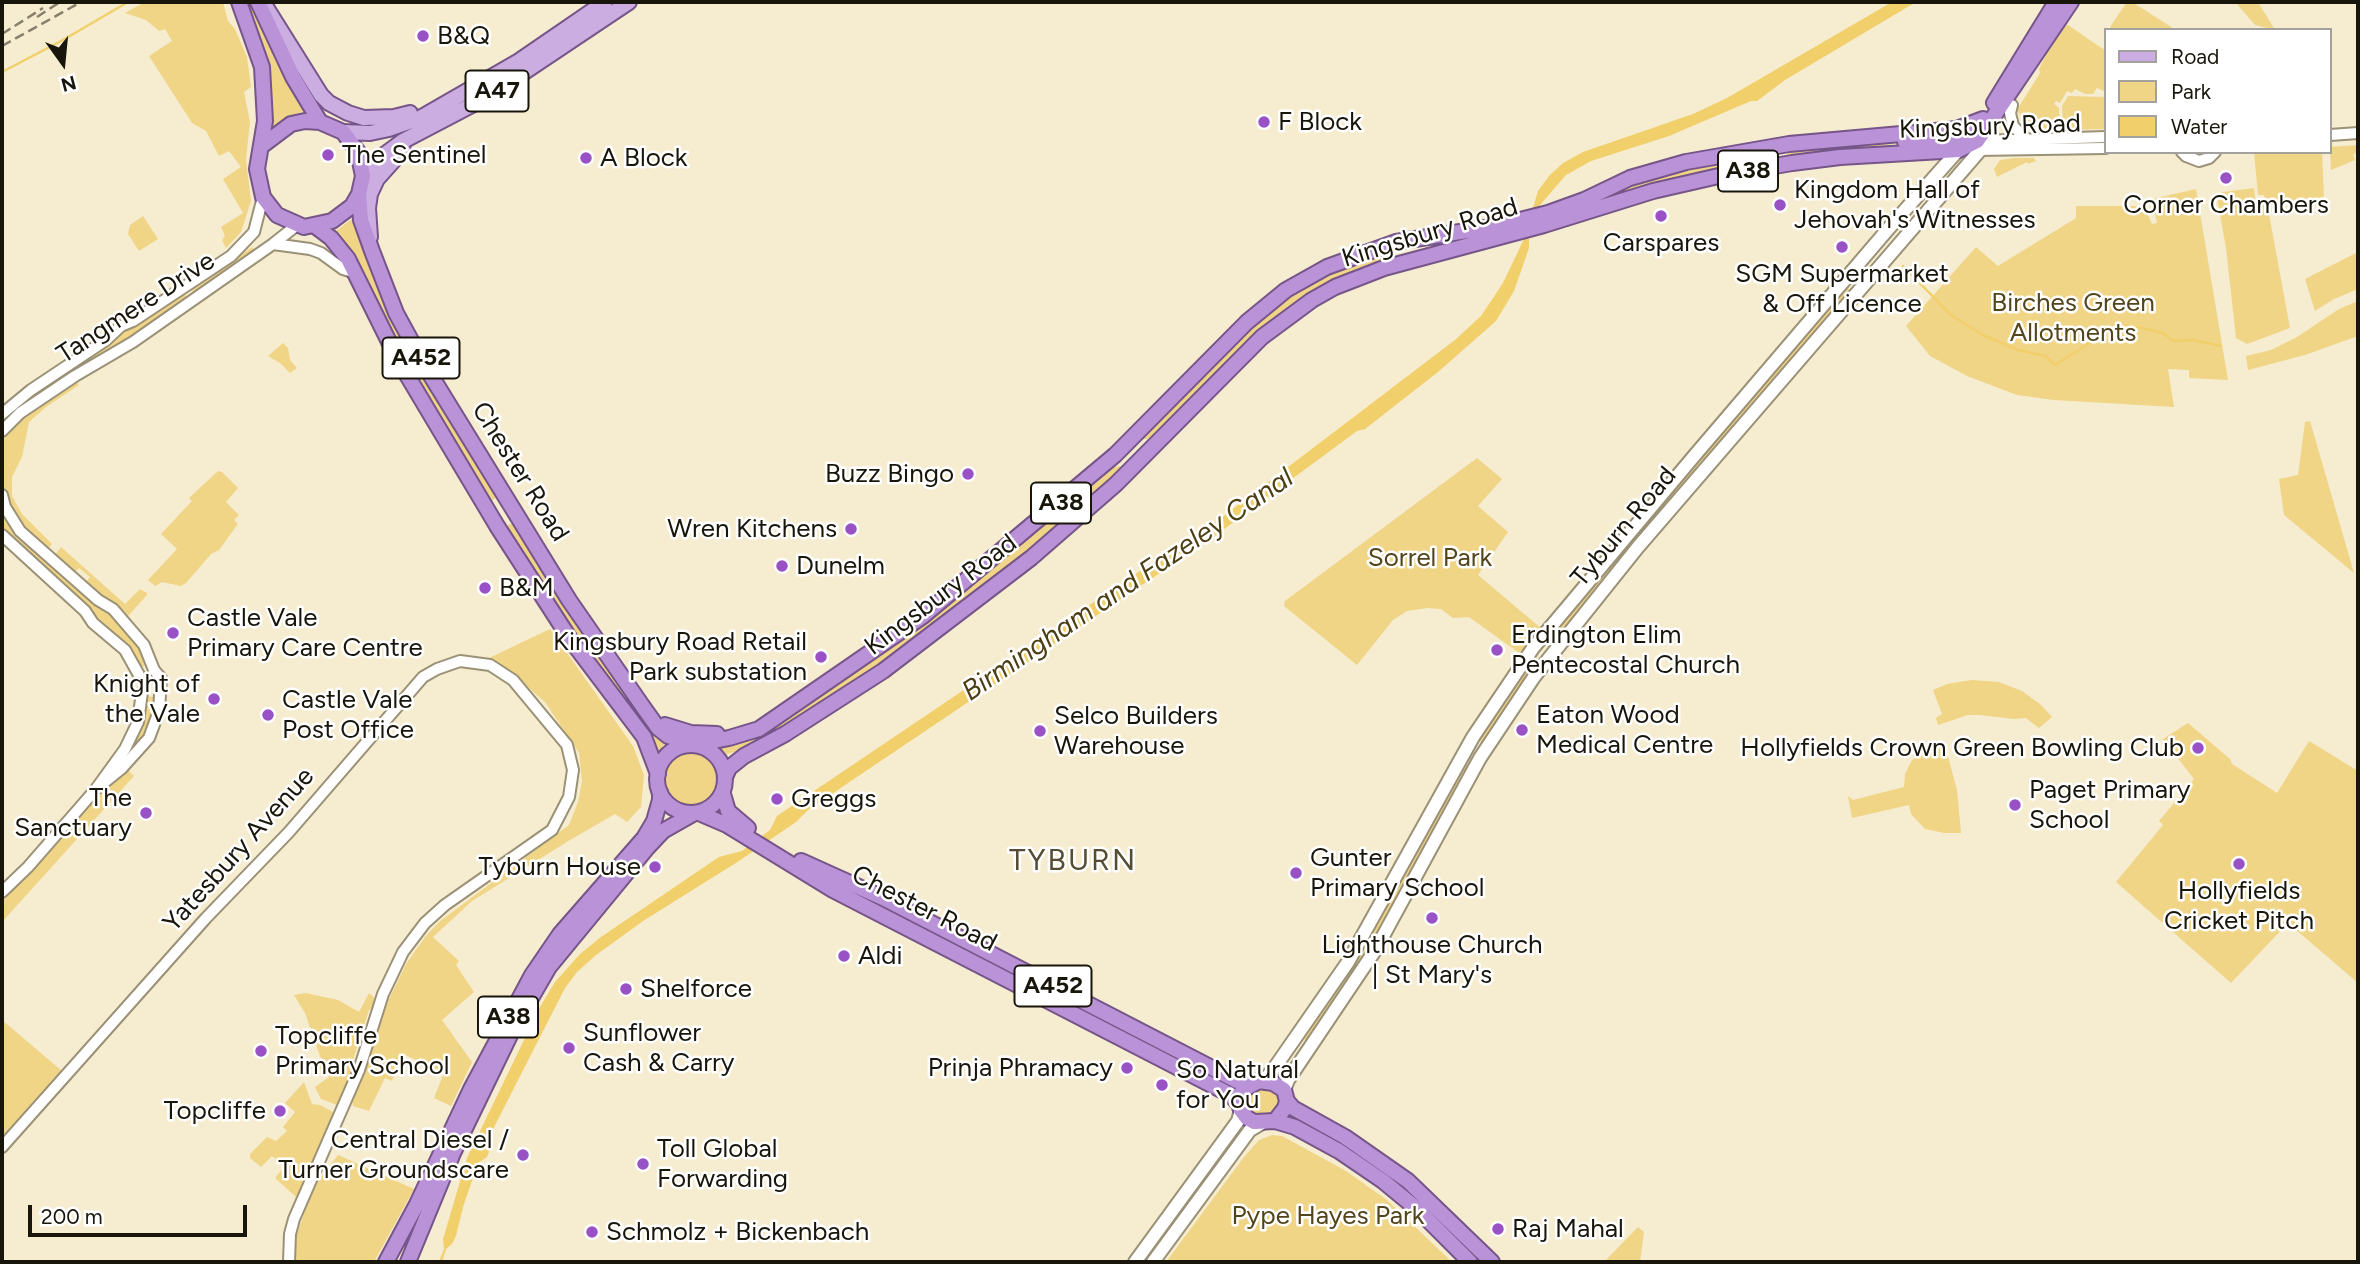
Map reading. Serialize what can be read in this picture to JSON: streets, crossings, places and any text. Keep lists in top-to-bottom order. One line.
{"streets":{"highway":["Kingsbury Road","A38","A452","Chester Road","Tyburn Road"],"main road":["A47"],"street":["Tangmere Drive","Yatesbury Avenue"]},"crossings":[["A47","Tangmere Drive"],["A47","Chester Road"],["Kingsbury Road","A38"],["Kingsbury Road","Chester Road"],["Kingsbury Road","Tyburn Road"],["A38","Chester Road"],["Tangmere Drive","Chester Road"],["A452","Chester Road"],["Chester Road","Tyburn Road"]],"districts":["TYBURN"],"water":["Birmingham and Fazeley Canal"],"parks":["Birches Green Allotments","Sorrel Park","Pype Hayes Park"],"places":["B&Q","F Block","The Sentinel","A Block","Corner Chambers","Kingdom Hall of Jehovah's Witnesses","Carspares","SGM Supermarket & Off Licence","Buzz Bingo","Wren Kitchens","Dunelm","B&M","Castle Vale Primary Care Centre","Erdington Elim Pentecostal Church","Kingsbury Road Retail Park substation","Knight of the Vale","Castle Vale Post Office","Eaton Wood Medical Centre","Selco Builders Warehouse","Hollyfields Crown Green Bowling Club","Greggs","Paget Primary School","The Sanctuary","Hollyfields Cricket Pitch","Tyburn House","Gunter Primary School","Lighthouse Church | St Mary's","Aldi","Shelforce","Sunflower Cash & Carry","Topcliffe Primary School","Prinja Phramacy","So Natural for You","Topcliffe","Central Diesel / Turner Groundscare","Toll Global Forwarding","Raj Mahal","Schmolz + Bickenbach"],"legend":["Road","Park","Water"],"scale_bar":"200 m","north":"bottom"}
